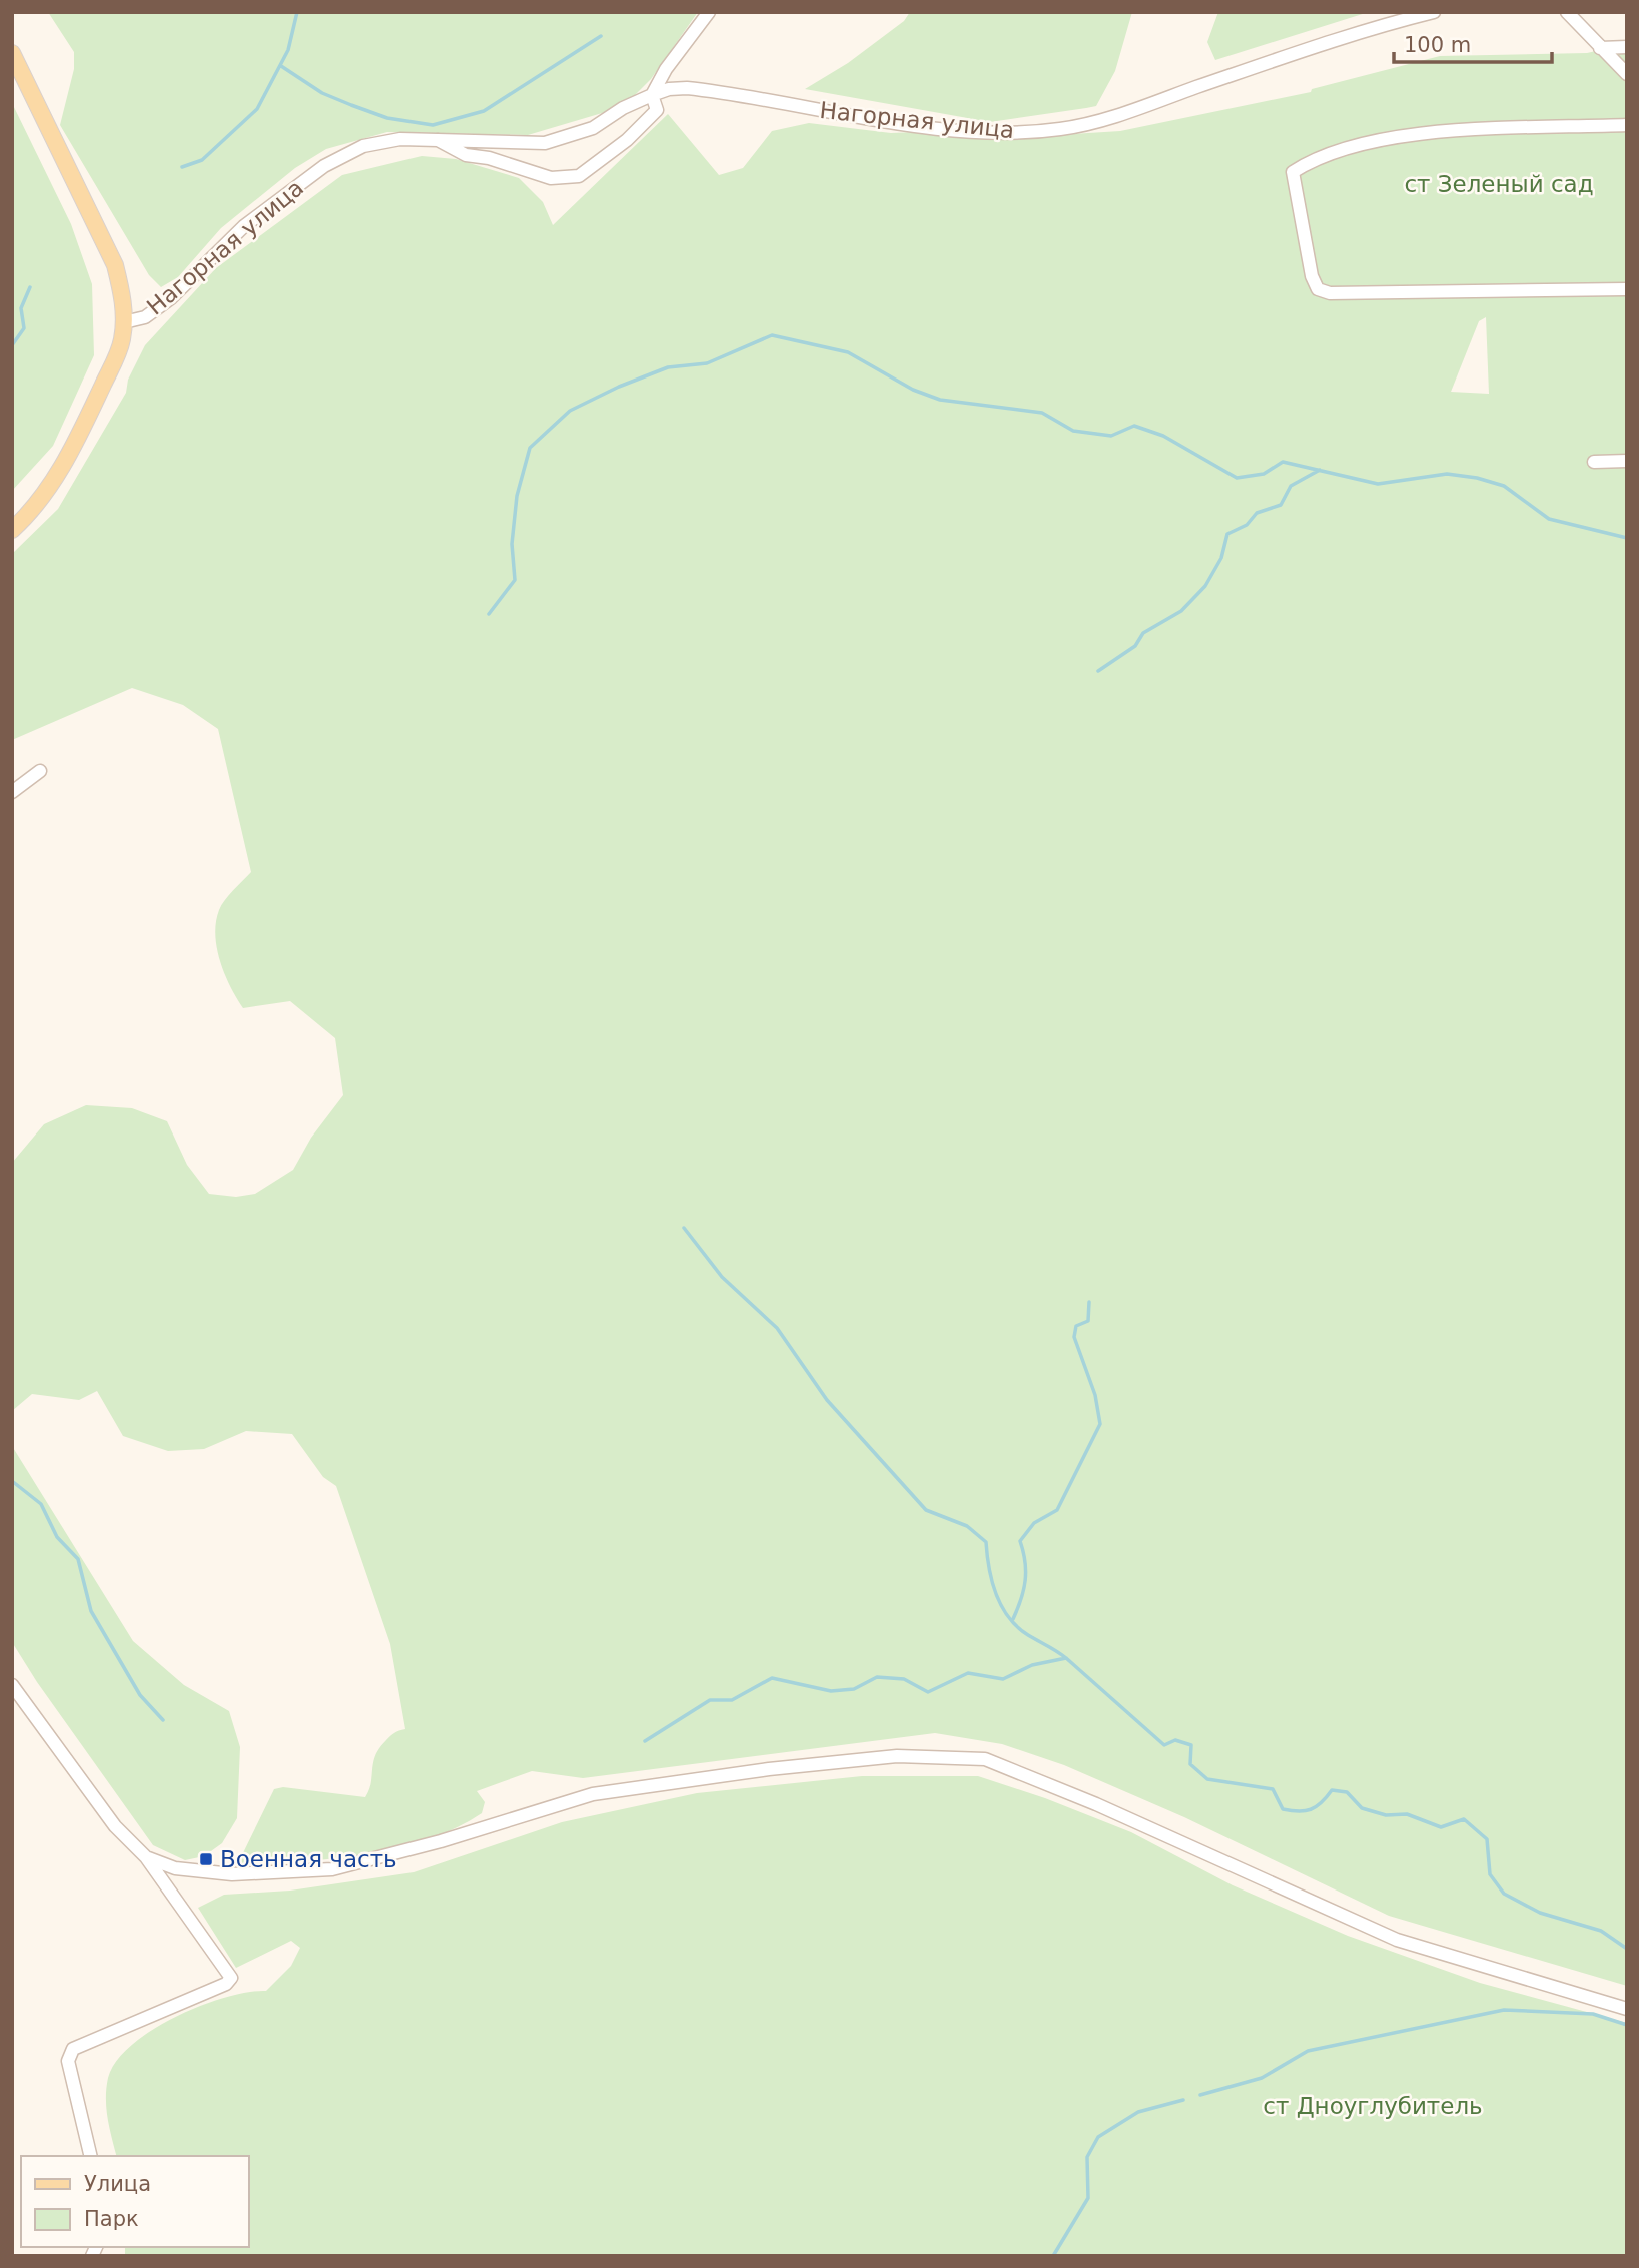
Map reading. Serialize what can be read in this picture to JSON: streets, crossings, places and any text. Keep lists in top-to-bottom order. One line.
{"streets":{"street":["Нагорная улица"]},"parks":["ст Зеленый сад","ст Дноуглубитель"],"places":{"transit":["Военная часть"]},"legend":["Улица","Парк"],"scale_bar":"100 m"}
